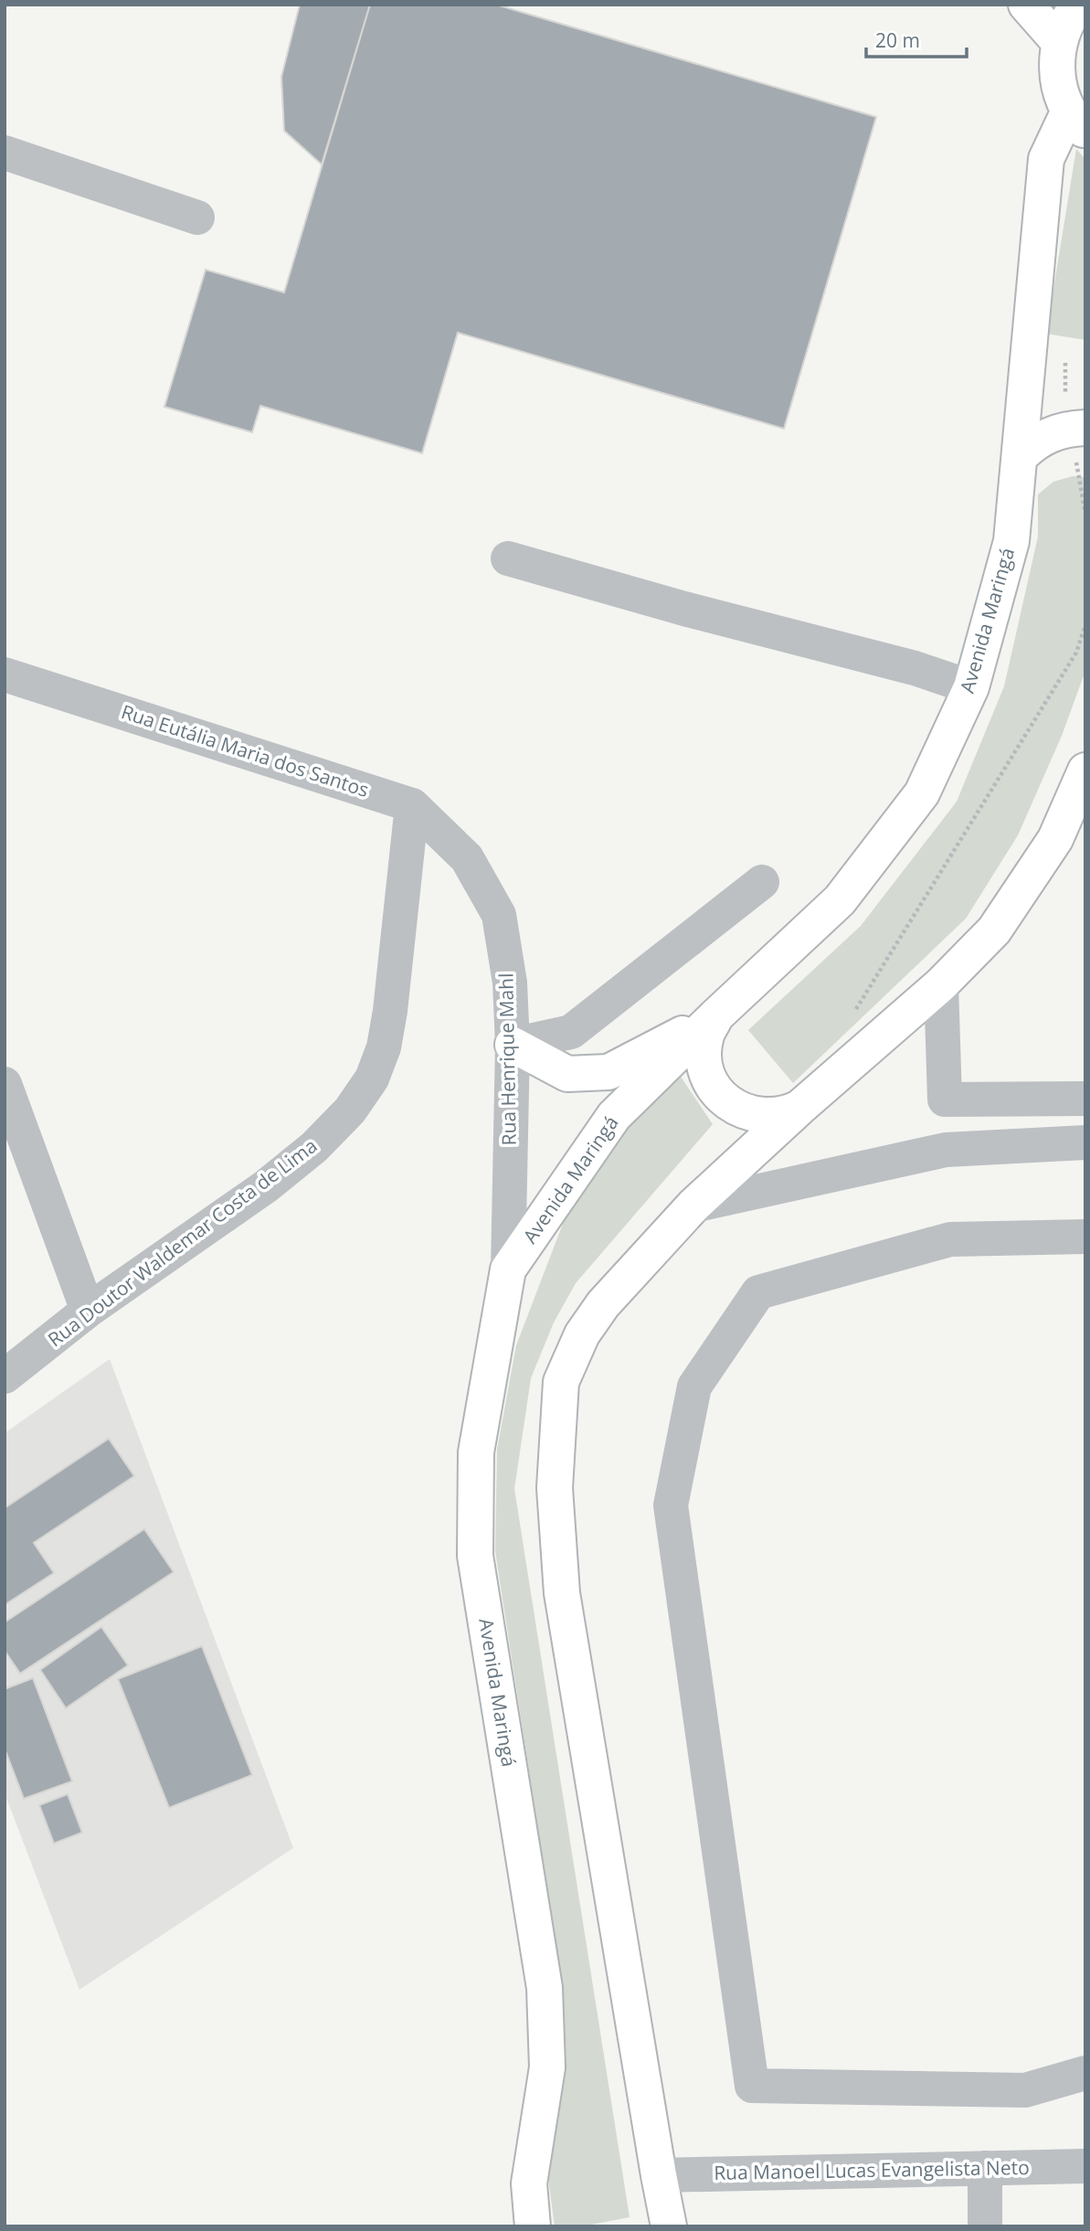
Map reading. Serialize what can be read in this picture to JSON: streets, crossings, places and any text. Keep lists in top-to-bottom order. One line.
{"streets":{"main road":["Avenida Maringá"],"street":["Rua Eutália Maria dos Santos","Rua Henrique Mahl","Rua Doutor Waldemar Costa de Lima","Rua Manoel Lucas Evangelista Neto"]},"crossings":[["Avenida Maringá","Rua Henrique Mahl"],["Rua Eutália Maria dos Santos","Rua Henrique Mahl"],["Rua Eutália Maria dos Santos","Rua Doutor Waldemar Costa de Lima"]],"scale_bar":"20 m"}
